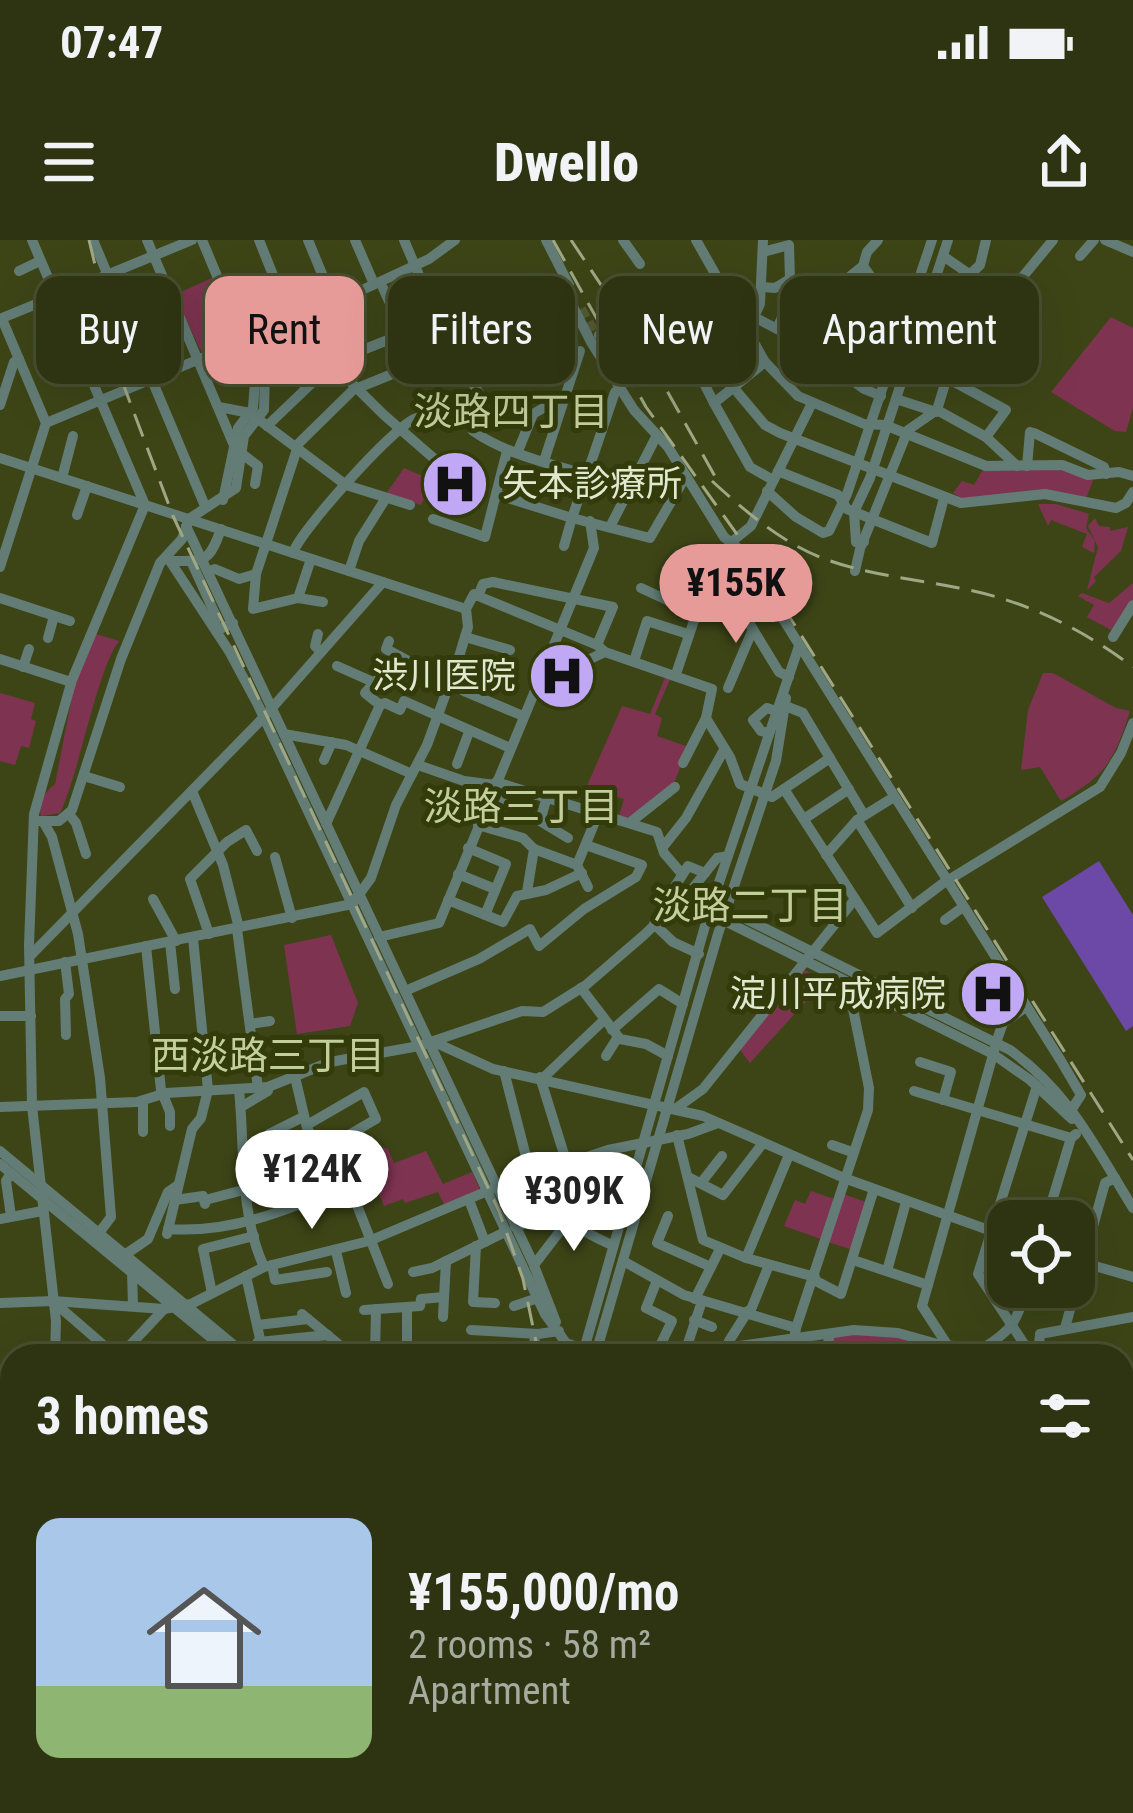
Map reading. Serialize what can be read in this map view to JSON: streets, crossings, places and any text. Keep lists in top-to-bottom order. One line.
{"districts":["淡路四丁目","淡路三丁目","淡路二丁目","西淡路三丁目"],"places":{"hospital":["矢本診療所","渋川医院","淀川平成病院"]},"page":{"status":"07:47","header":"Dwello","chip":["Buy","Rent","Filters","New","Apartment"],"price":["¥155K","¥124K","¥309K"],"heading":"3 homes","list":[{"name":"¥155,000/mo","note":"2 rooms · 58 m² · Apartment"}]}}
